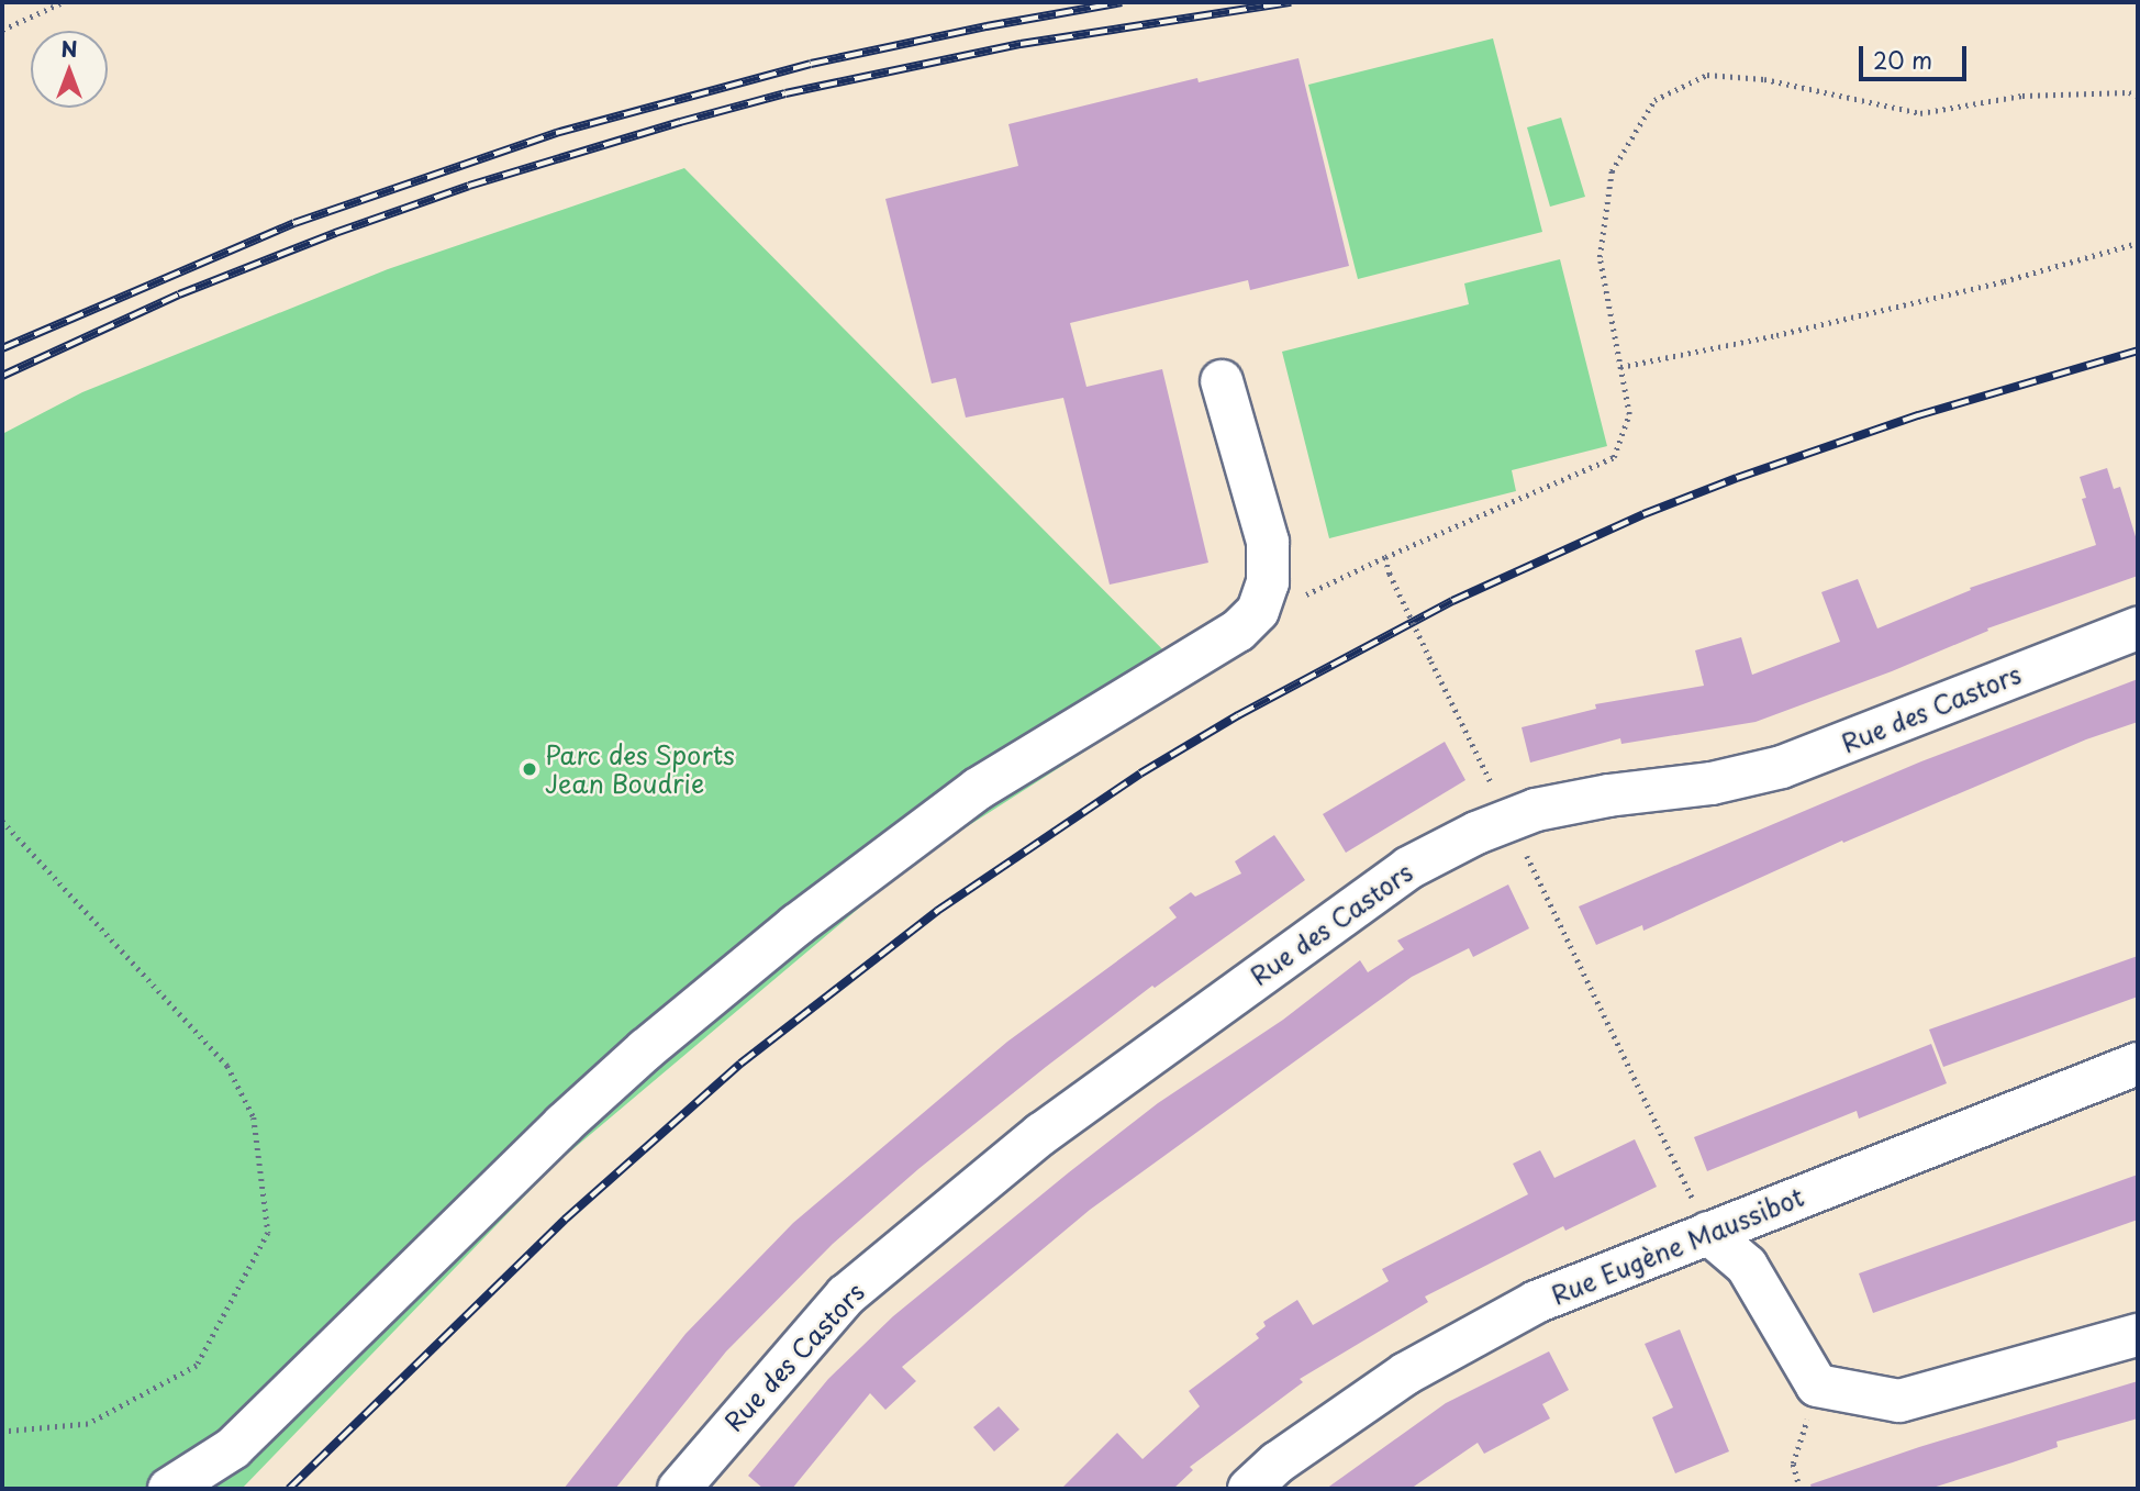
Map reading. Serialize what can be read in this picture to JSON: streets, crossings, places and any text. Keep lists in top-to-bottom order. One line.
{"streets":{"street":["Rue des Castors","Rue Eugène Maussibot"]},"places":["Parc des Sports Jean Boudrie"],"scale_bar":"20 m","north":"top"}
